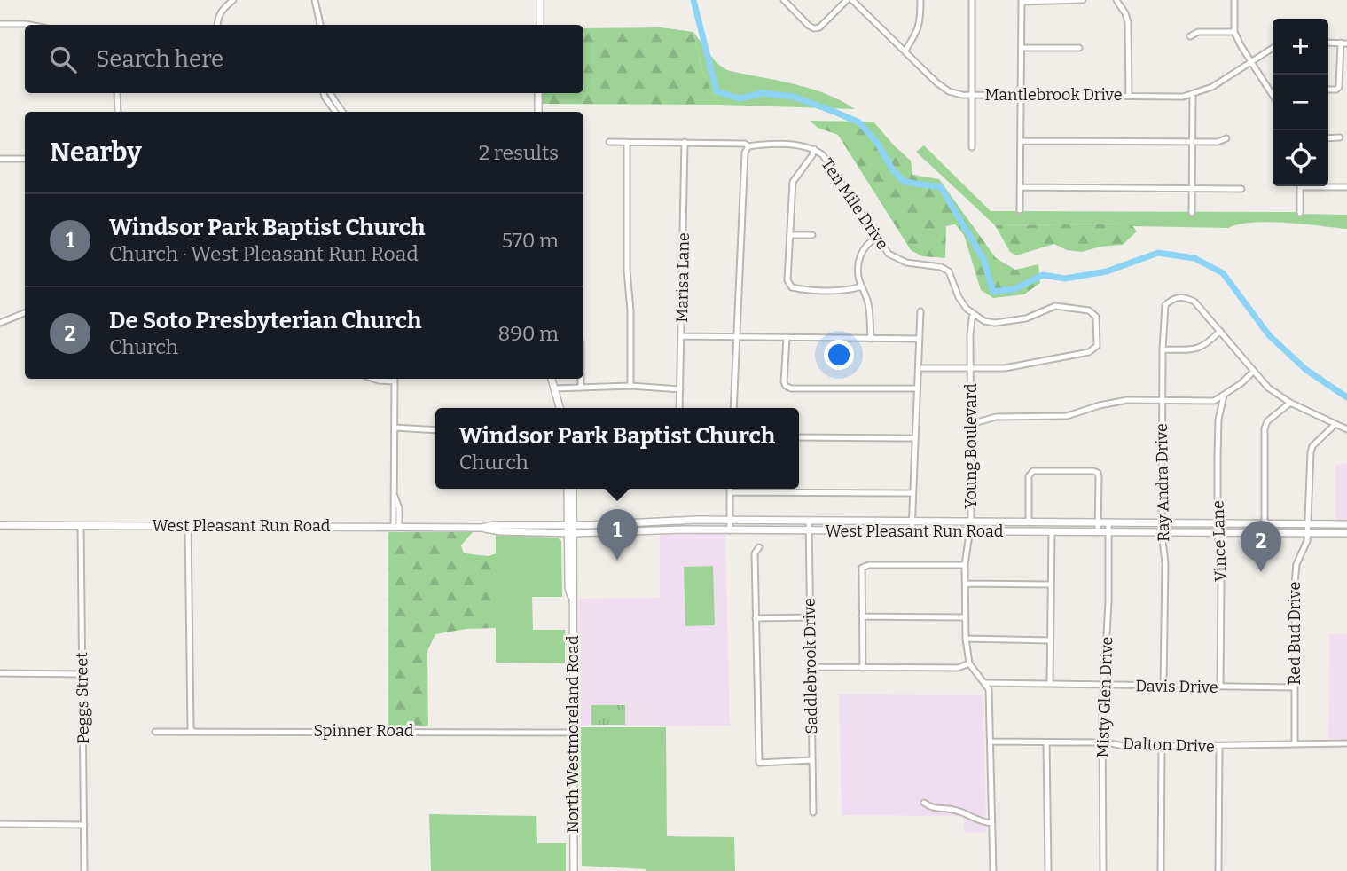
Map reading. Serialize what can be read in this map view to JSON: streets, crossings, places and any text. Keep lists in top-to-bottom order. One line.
{"streets":{"main road":["West Pleasant Run Road","North Westmoreland Road"],"street":["Mantlebrook Drive","Ten Mile Drive","Marisa Lane","Young Boulevard","Ray Andra Drive","Vince Lane","Red Bud Drive","Saddlebrook Drive","Davis Drive","Misty Glen Drive","Peggs Street","Spinner Road","Dalton Drive"]},"crossings":[["Ten Mile Drive","Marisa Lane"],["Ten Mile Drive","Young Boulevard"],["Young Boulevard","West Pleasant Run Road"],["Ray Andra Drive","West Pleasant Run Road"],["Ray Andra Drive","Davis Drive"],["West Pleasant Run Road","Vince Lane"],["West Pleasant Run Road","Red Bud Drive"],["West Pleasant Run Road","Saddlebrook Drive"],["West Pleasant Run Road","Misty Glen Drive"],["West Pleasant Run Road","Peggs Street"],["West Pleasant Run Road","North Westmoreland Road"],["Vince Lane","Davis Drive"],["Red Bud Drive","Davis Drive"],["Red Bud Drive","Dalton Drive"],["Davis Drive","Misty Glen Drive"],["Misty Glen Drive","Dalton Drive"],["Spinner Road","North Westmoreland Road"]],"page":{"map_buttons":["+","−"],"search":"Search here","heading":["Nearby","2 results"],"list":[{"mark":"1","name":"Windsor Park Baptist Church","note":"Church · West Pleasant Run Road","value":"570 m"},{"mark":"2","name":"De Soto Presbyterian Church","note":"Church","value":"890 m"}],"popup":["Windsor Park Baptist Church","Church"],"pins":["1","2"]}}
